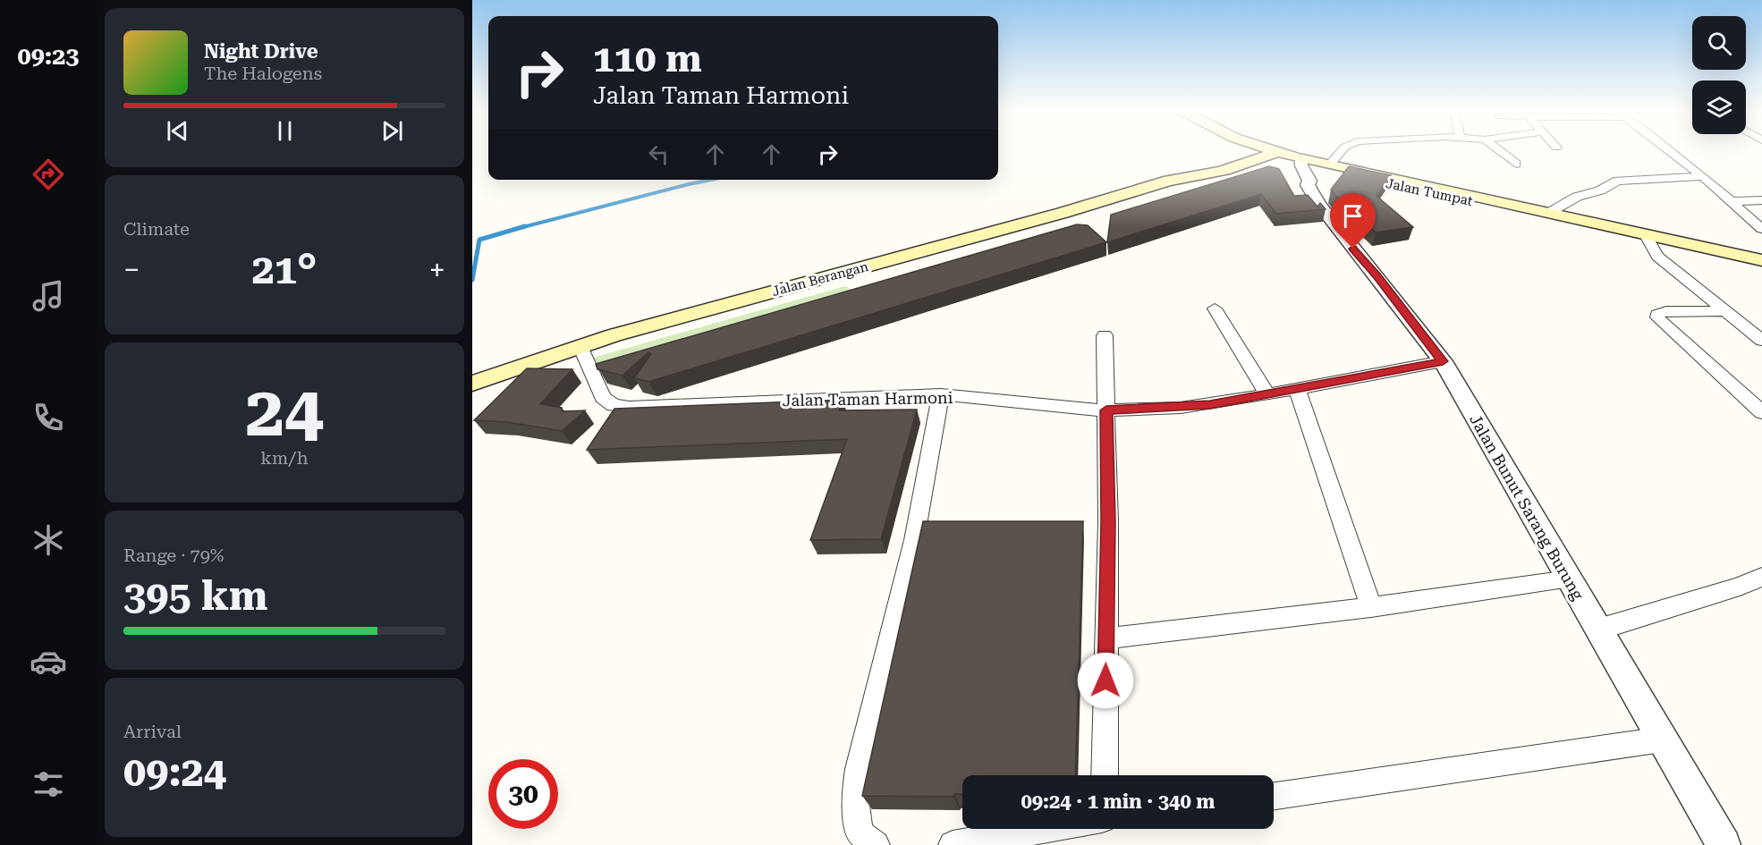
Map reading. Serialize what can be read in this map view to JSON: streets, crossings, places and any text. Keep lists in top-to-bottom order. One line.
{"streets":{"main road":["Jalan Tumpat","Jalan Berangan"],"street":["Jalan Taman Harmoni","Jalan Bunut Sarang Burung"]},"crossings":[["Jalan Tumpat","Jalan Berangan"],["Jalan Tumpat","Jalan Bunut Sarang Burung"],["Jalan Berangan","Jalan Taman Harmoni"],["Jalan Berangan","Jalan Bunut Sarang Burung"],["Jalan Taman Harmoni","Jalan Bunut Sarang Burung"]],"page":{"tabs":"09:23","turn":["110 m","Jalan Taman Harmoni"],"song":["Night Drive","The Halogens"],"tile":["Climate",["24","km/h"],["Range · 79%","395 km"],["Arrival","09:24"]],"heat":["−","21°","+"],"limit":"30","trip":"09:24 · 1 min · 340 m"}}
